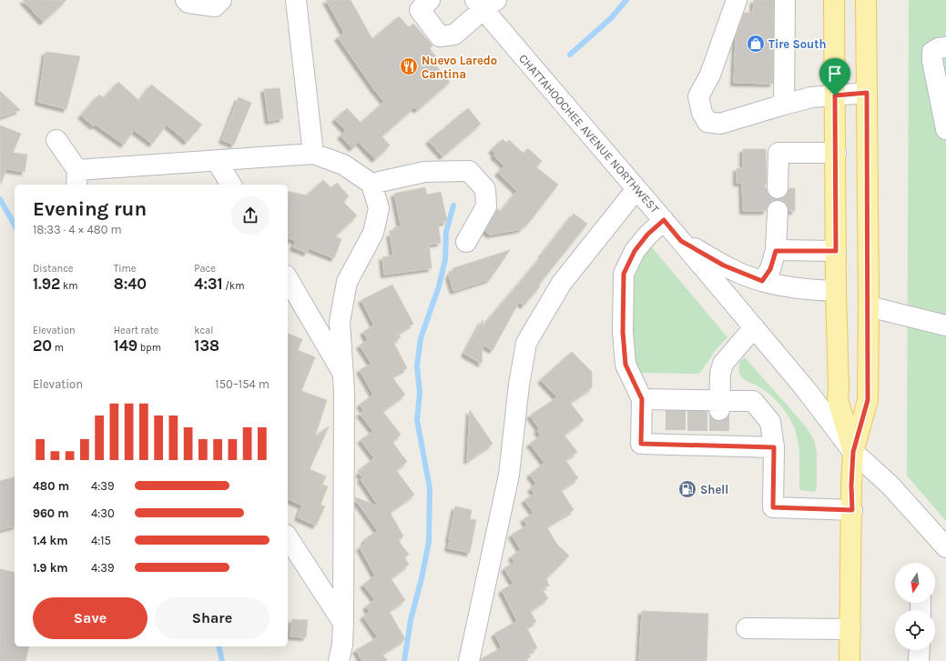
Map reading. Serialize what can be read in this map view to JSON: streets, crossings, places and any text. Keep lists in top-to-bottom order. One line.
{"streets":{"street":["CHATTAHOOCHEE AVENUE NORTHWEST"]},"places":{"shop":["Tire South"],"restaurant":["Nuevo Laredo Cantina"],"fuel station":["Shell"]},"north":"bottom","page":{"heading":["Evening run","18:33 · 4 × 480 m"],"stats":[["Distance","1.92 km"],["Time","8:40"],["Pace","4:31 /km"],["Elevation","20 m"],["Heart rate","149 bpm"],["kcal","138"]],"chart":["Elevation","150–154 m"],"list":[{"name":"480 m","note":"4:39"},{"name":"960 m","note":"4:30"},{"name":"1.4 km","note":"4:15"},{"name":"1.9 km","note":"4:39"}],"buttons":["Save","Share"]}}
